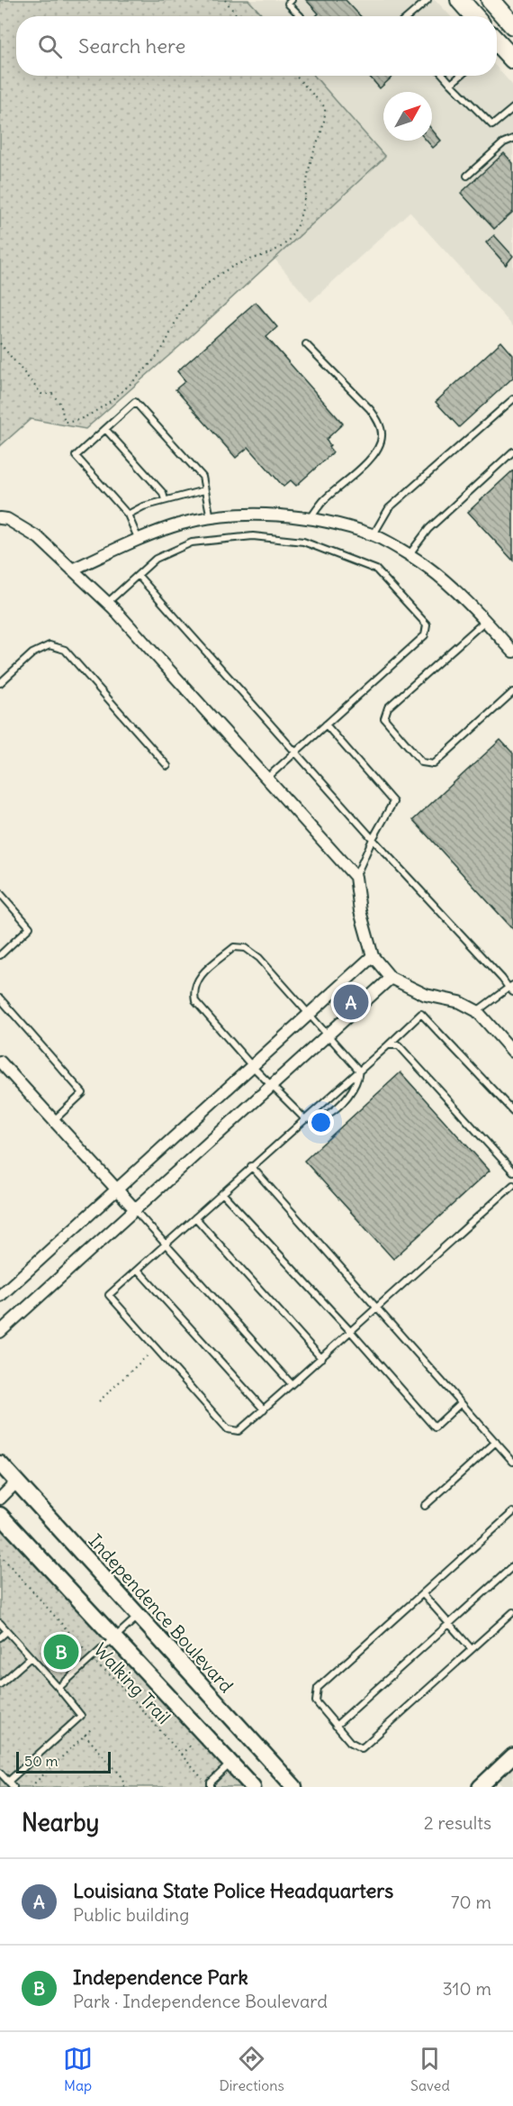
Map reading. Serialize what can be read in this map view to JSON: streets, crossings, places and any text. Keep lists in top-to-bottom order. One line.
{"streets":{"main road":["Independence Boulevard"],"path":["Walking Trail"]},"scale_bar":"50 m","north":"top right","page":{"search":"Search here","pins":["A","B"],"scale":"50 m","heading":["Nearby","2 results"],"list":[{"mark":"A","name":"Louisiana State Police Headquarters","note":"Public building","value":"70 m"},{"mark":"B","name":"Independence Park","note":"Park · Independence Boulevard","value":"310 m"}],"nav":["Map","Directions","Saved"]}}
